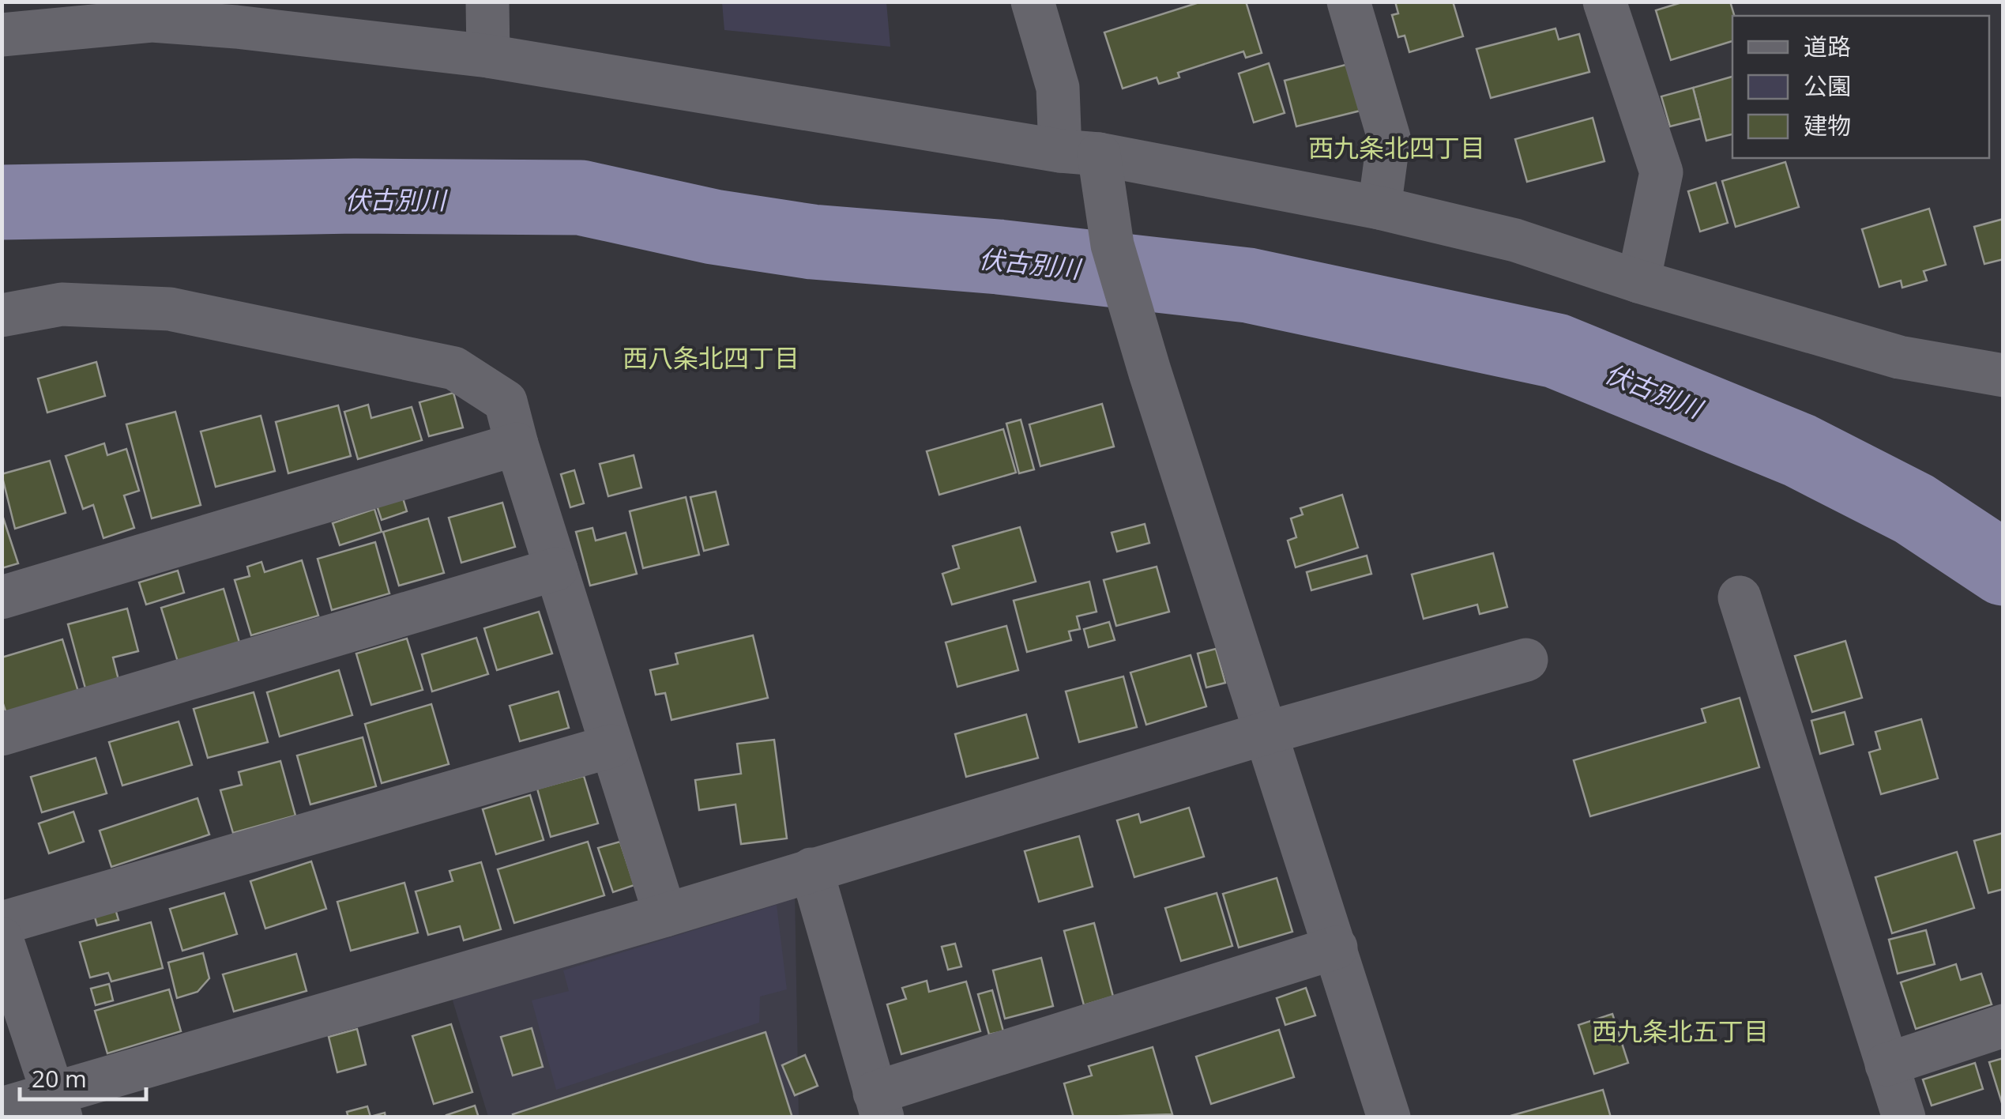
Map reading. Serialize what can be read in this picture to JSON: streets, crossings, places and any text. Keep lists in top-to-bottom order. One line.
{"districts":["西九条北四丁目","西八条北四丁目","西九条北五丁目"],"water":["伏古別川"],"legend":["道路","公園","建物"],"scale_bar":"20 m"}
